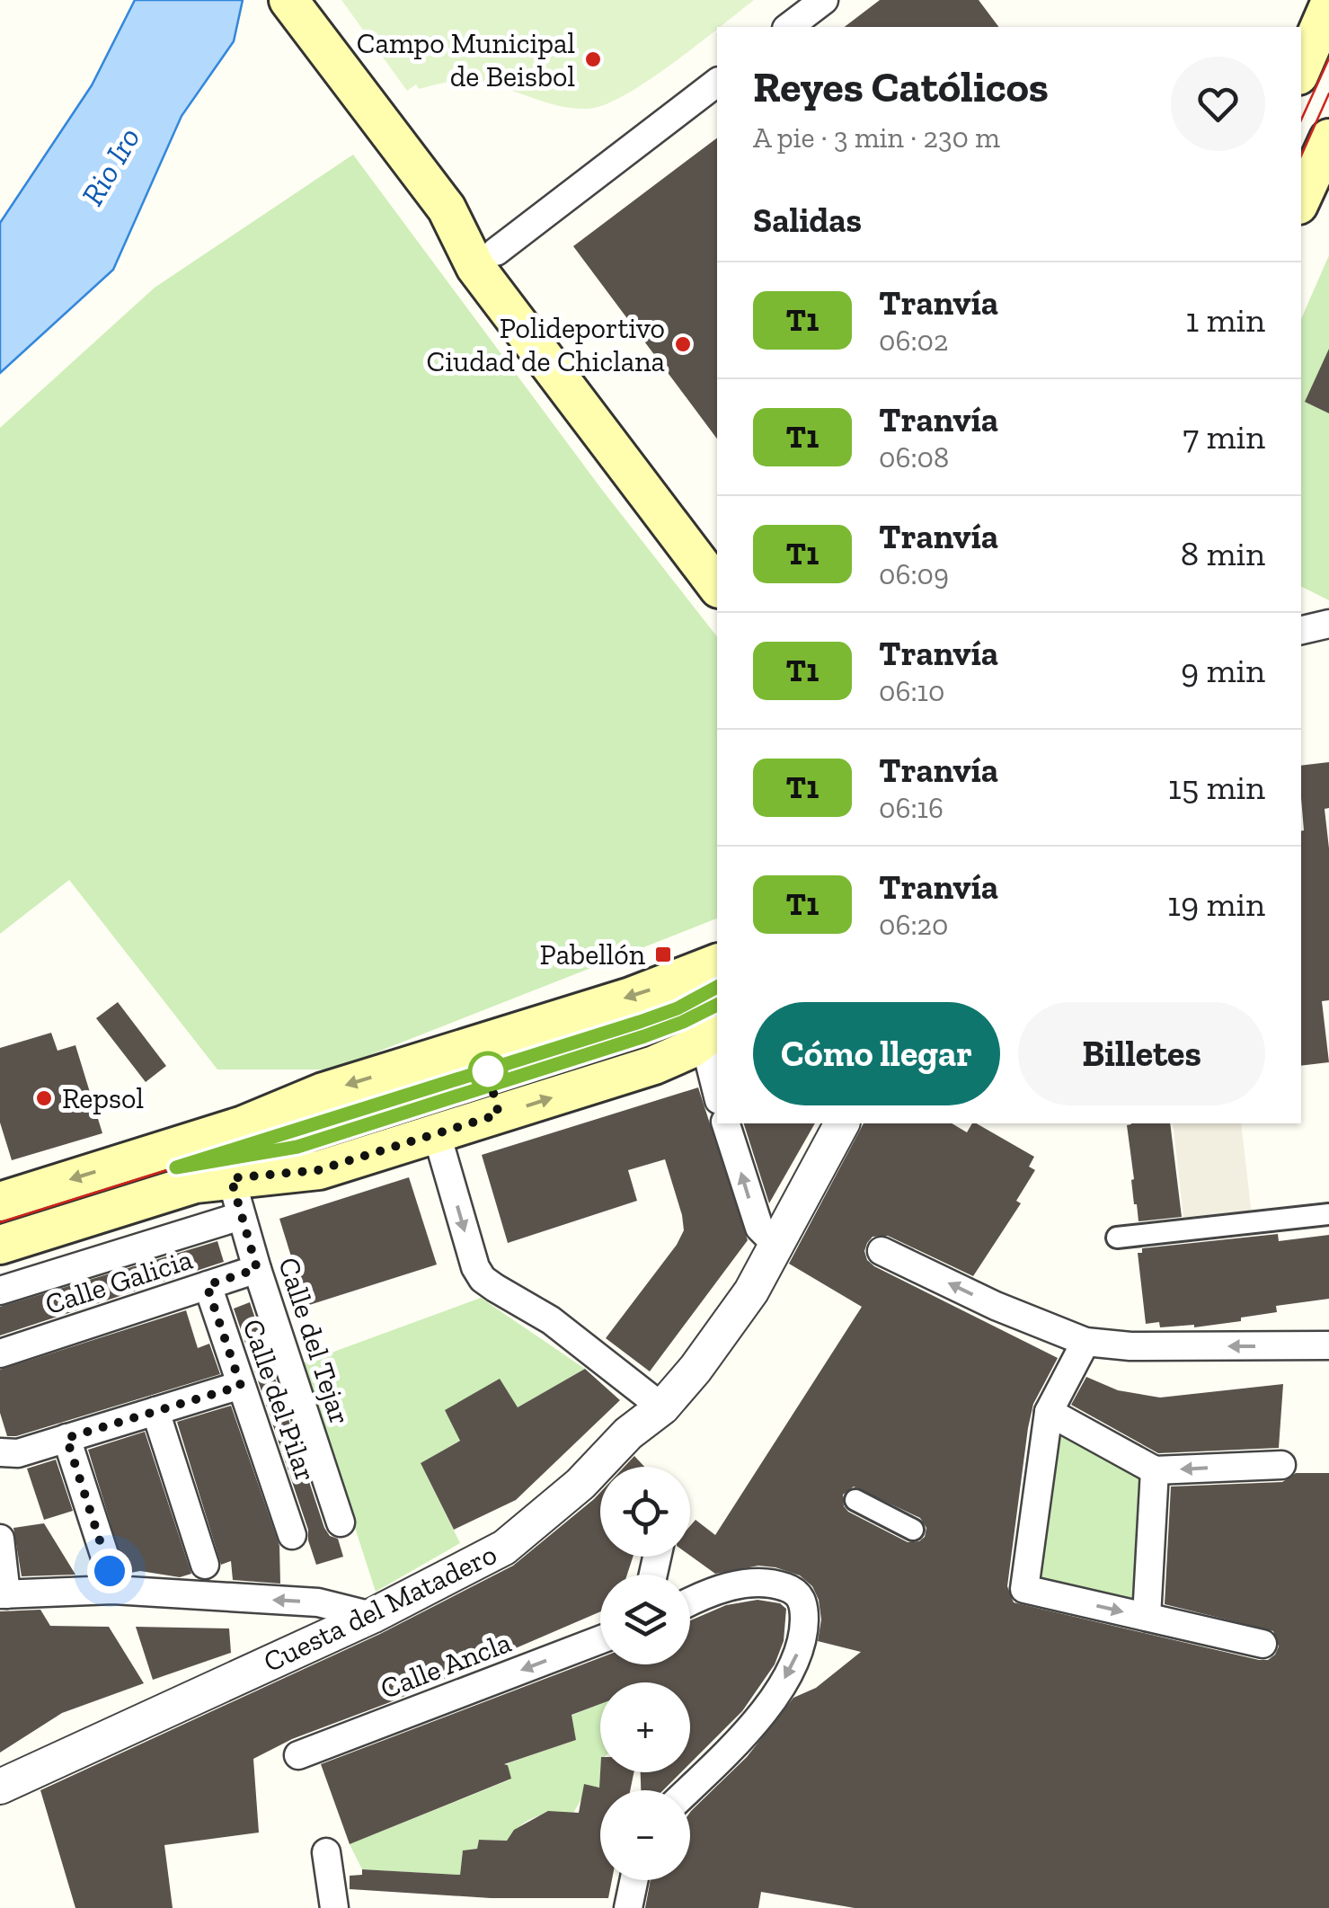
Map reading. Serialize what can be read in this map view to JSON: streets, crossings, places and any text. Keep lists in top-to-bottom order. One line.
{"streets":{"street":["Calle Galicia","Calle del Tejar","Calle del Pilar","Cuesta del Matadero","Calle Ancla"]},"crossings":[["Calle Galicia","Calle del Tejar"],["Calle Galicia","Calle del Pilar"]],"water":["Rio Iro"],"places":{"other":["Campo Municipal de Beisbol","Polideportivo Ciudad de Chiclana","Repsol"],"transit":["Pabellón"]},"lines":["tram line T1"],"page":{"heading":[["Reyes Católicos","A pie · 3 min · 230 m"],"Salidas"],"list":[{"mark":"T1","name":"Tranvía","note":"06:02","value":"1 min"},{"mark":"T1","name":"Tranvía","note":"06:08","value":"7 min"},{"mark":"T1","name":"Tranvía","note":"06:09","value":"8 min"},{"mark":"T1","name":"Tranvía","note":"06:10","value":"9 min"},{"mark":"T1","name":"Tranvía","note":"06:16","value":"15 min"},{"mark":"T1","name":"Tranvía","note":"06:20","value":"19 min"}],"buttons":["Cómo llegar","Billetes"],"map_buttons":["+","−"]}}
